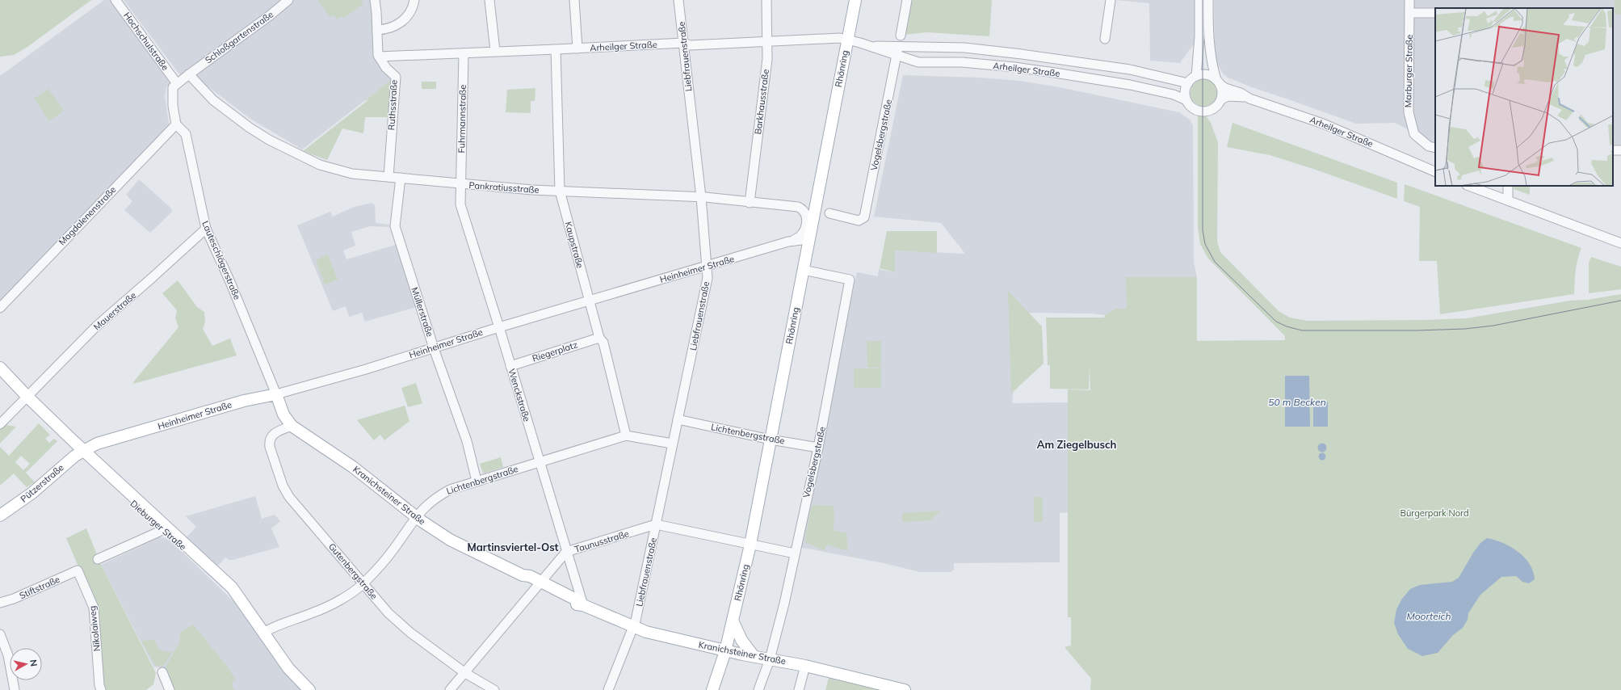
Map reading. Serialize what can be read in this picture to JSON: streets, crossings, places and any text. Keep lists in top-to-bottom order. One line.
{"streets":{"main road":["Rhönring","Heinheimer Straße","Pützerstraße","Kranichsteiner Straße","Dieburger Straße"],"street":["Schloßgartenstraße","Hochschulstraße","Arheilger Straße","Liebfrauenstraße","Marburger Straße","Barkhausstraße","Ruthsstraße","Fuhrmannstraße","Vogelsbergstraße","Pankratiusstraße","Magdalenenstraße","Kaupstraße","Lauteschlägerstraße","Mauerstraße","Müllerstraße","Riegerplatz","Wenckstraße","Lichtenbergstraße","Taunusstraße","Gutenbergstraße","Stiftstraße","Nikolaiweg"]},"crossings":[["Schloßgartenstraße","Hochschulstraße"],["Schloßgartenstraße","Pankratiusstraße"],["Arheilger Straße","Liebfrauenstraße"],["Arheilger Straße","Rhönring"],["Arheilger Straße","Barkhausstraße"],["Arheilger Straße","Ruthsstraße"],["Arheilger Straße","Fuhrmannstraße"],["Arheilger Straße","Vogelsbergstraße"],["Arheilger Straße","Kaupstraße"],["Liebfrauenstraße","Pankratiusstraße"],["Liebfrauenstraße","Heinheimer Straße"],["Liebfrauenstraße","Lichtenbergstraße"],["Liebfrauenstraße","Kranichsteiner Straße"],["Liebfrauenstraße","Taunusstraße"],["Rhönring","Vogelsbergstraße"],["Rhönring","Heinheimer Straße"],["Rhönring","Lichtenbergstraße"],["Rhönring","Kranichsteiner Straße"],["Rhönring","Taunusstraße"],["Barkhausstraße","Pankratiusstraße"],["Ruthsstraße","Pankratiusstraße"],["Fuhrmannstraße","Pankratiusstraße"],["Fuhrmannstraße","Wenckstraße"],["Vogelsbergstraße","Lichtenbergstraße"],["Vogelsbergstraße","Kranichsteiner Straße"],["Vogelsbergstraße","Taunusstraße"],["Pankratiusstraße","Kaupstraße"],["Pankratiusstraße","Müllerstraße"],["Pankratiusstraße","Wenckstraße"],["Magdalenenstraße","Lauteschlägerstraße"],["Kaupstraße","Heinheimer Straße"],["Kaupstraße","Riegerplatz"],["Kaupstraße","Lichtenbergstraße"],["Lauteschlägerstraße","Heinheimer Straße"],["Lauteschlägerstraße","Mauerstraße"],["Lauteschlägerstraße","Kranichsteiner Straße"],["Heinheimer Straße","Müllerstraße"],["Heinheimer Straße","Wenckstraße"],["Heinheimer Straße","Pützerstraße"],["Heinheimer Straße","Kranichsteiner Straße"],["Heinheimer Straße","Dieburger Straße"],["Mauerstraße","Dieburger Straße"],["Müllerstraße","Lichtenbergstraße"],["Riegerplatz","Wenckstraße"],["Wenckstraße","Lichtenbergstraße"],["Wenckstraße","Kranichsteiner Straße"],["Wenckstraße","Taunusstraße"],["Lichtenbergstraße","Kranichsteiner Straße"],["Lichtenbergstraße","Dieburger Straße"],["Lichtenbergstraße","Gutenbergstraße"],["Pützerstraße","Dieburger Straße"],["Kranichsteiner Straße","Taunusstraße"],["Kranichsteiner Straße","Gutenbergstraße"],["Taunusstraße","Gutenbergstraße"],["Stiftstraße","Nikolaiweg"]],"districts":["Am Ziegelbusch","Martinsviertel-Ost"],"water":["50 m Becken","Moorteich"],"parks":["Bürgerpark Nord"],"north":"right"}
